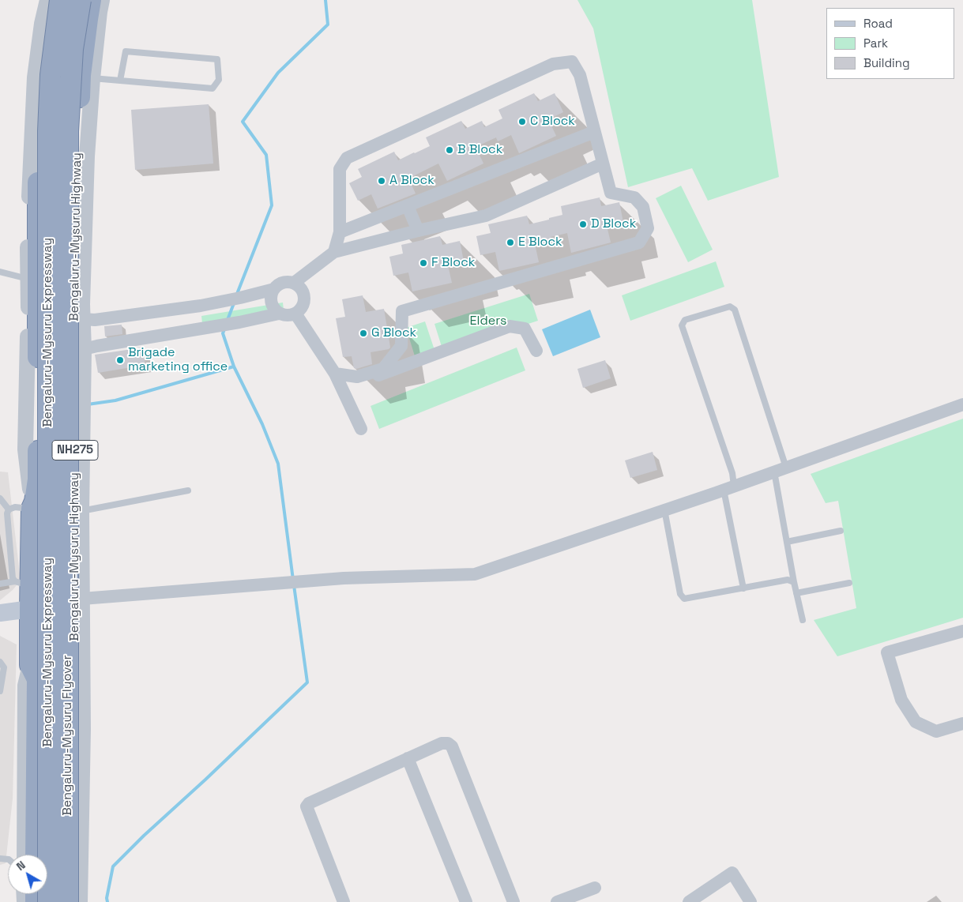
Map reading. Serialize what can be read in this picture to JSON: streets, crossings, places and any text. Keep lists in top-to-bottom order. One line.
{"streets":{"highway":["Bengaluru-Mysuru Highway","Bengaluru-Mysuru Expressway","NH275","Bengaluru-Mysuru Flyover"]},"parks":["Elders"],"places":["C Block","B Block","A Block","D Block","E Block","F Block","G Block","Brigade marketing office"],"legend":["Road","Park","Building"],"north":"top left"}
